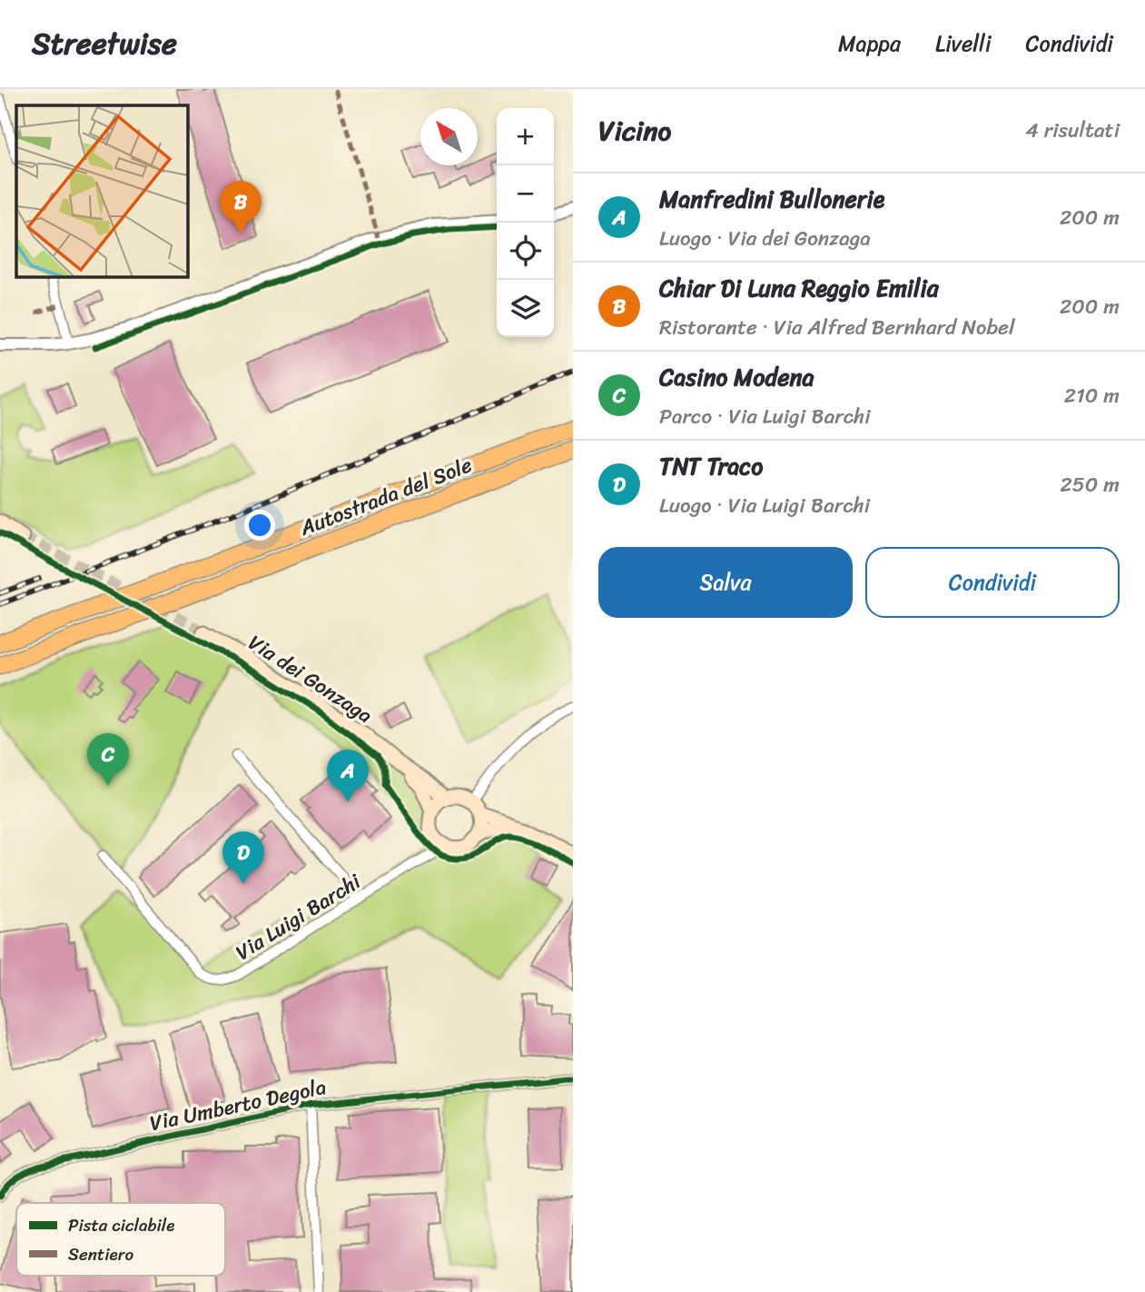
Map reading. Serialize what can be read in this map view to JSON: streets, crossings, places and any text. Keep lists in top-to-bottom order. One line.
{"streets":{"highway":["Autostrada del Sole"],"main road":["Via dei Gonzaga"],"street":["Via Luigi Barchi","Via Umberto Degola"]},"crossings":[["Via dei Gonzaga","Via Luigi Barchi"]],"legend":["Pista ciclabile","Sentiero"],"north":"top left","page":{"header":"Streetwise","nav":["Mappa","Livelli","Condividi"],"heading":["Vicino","4 risultati"],"map_buttons":["+","−"],"list":[{"mark":"A","name":"Manfredini Bullonerie","note":"Luogo · Via dei Gonzaga","value":"200 m"},{"mark":"B","name":"Chiar Di Luna Reggio Emilia","note":"Ristorante · Via Alfred Bernhard Nobel","value":"200 m"},{"mark":"C","name":"Casino Modena","note":"Parco · Via Luigi Barchi","value":"210 m"},{"mark":"D","name":"TNT Traco","note":"Luogo · Via Luigi Barchi","value":"250 m"}],"pins":["B","C","A","D"],"buttons":["Salva","Condividi"]}}
